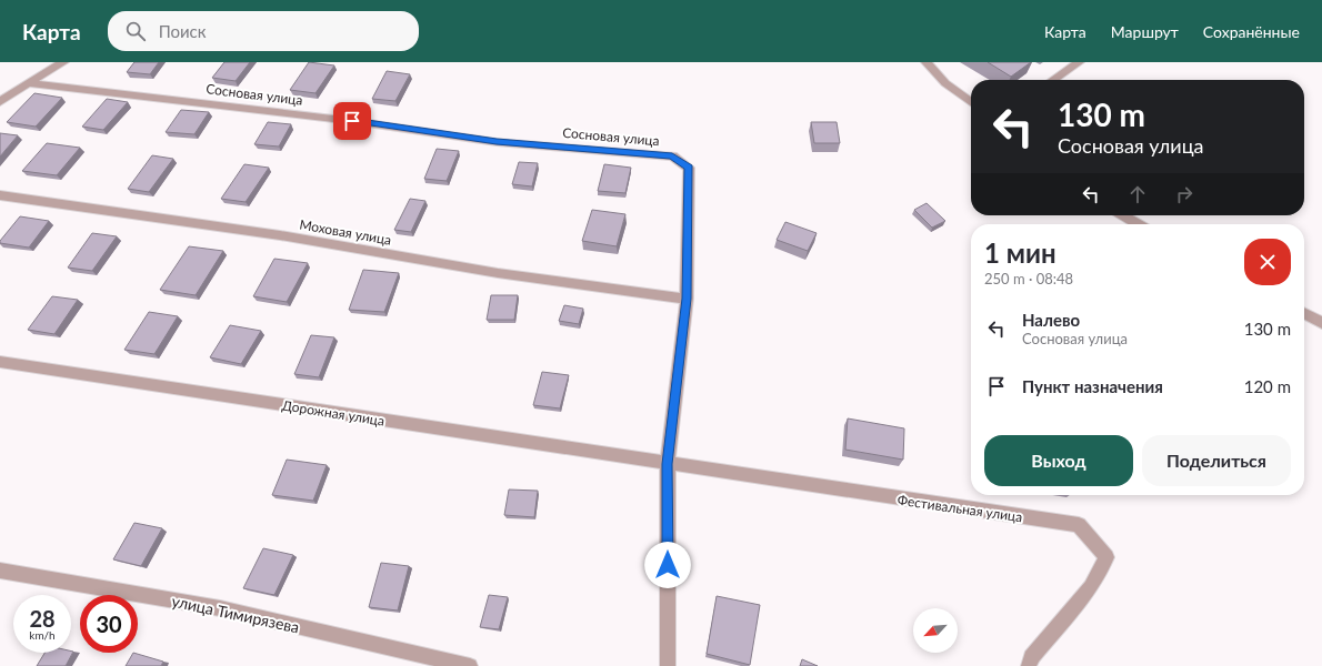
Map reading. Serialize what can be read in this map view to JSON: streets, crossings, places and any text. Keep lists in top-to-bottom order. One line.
{"streets":{"street":["Сосновая улица","Моховая улица","Дорожная улица","Фестивальная улица","улица Тимирязева"]},"crossings":[["Сосновая улица","Моховая улица"],["Сосновая улица","Дорожная улица"],["Сосновая улица","Фестивальная улица"],["Дорожная улица","Фестивальная улица"]],"north":"bottom left","page":{"header":"Карта","search":"Поиск","nav":["Карта","Маршрут","Сохранённые"],"turn":["130 m","Сосновая улица"],"heading":["1 мин","250 m · 08:48"],"list":[{"name":"Налево","note":"Сосновая улица","value":"130 m"},{"name":"Пункт назначения","value":"120 m"}],"buttons":["Выход","Поделиться"],"speed":"28 km/h","limit":"30"}}
